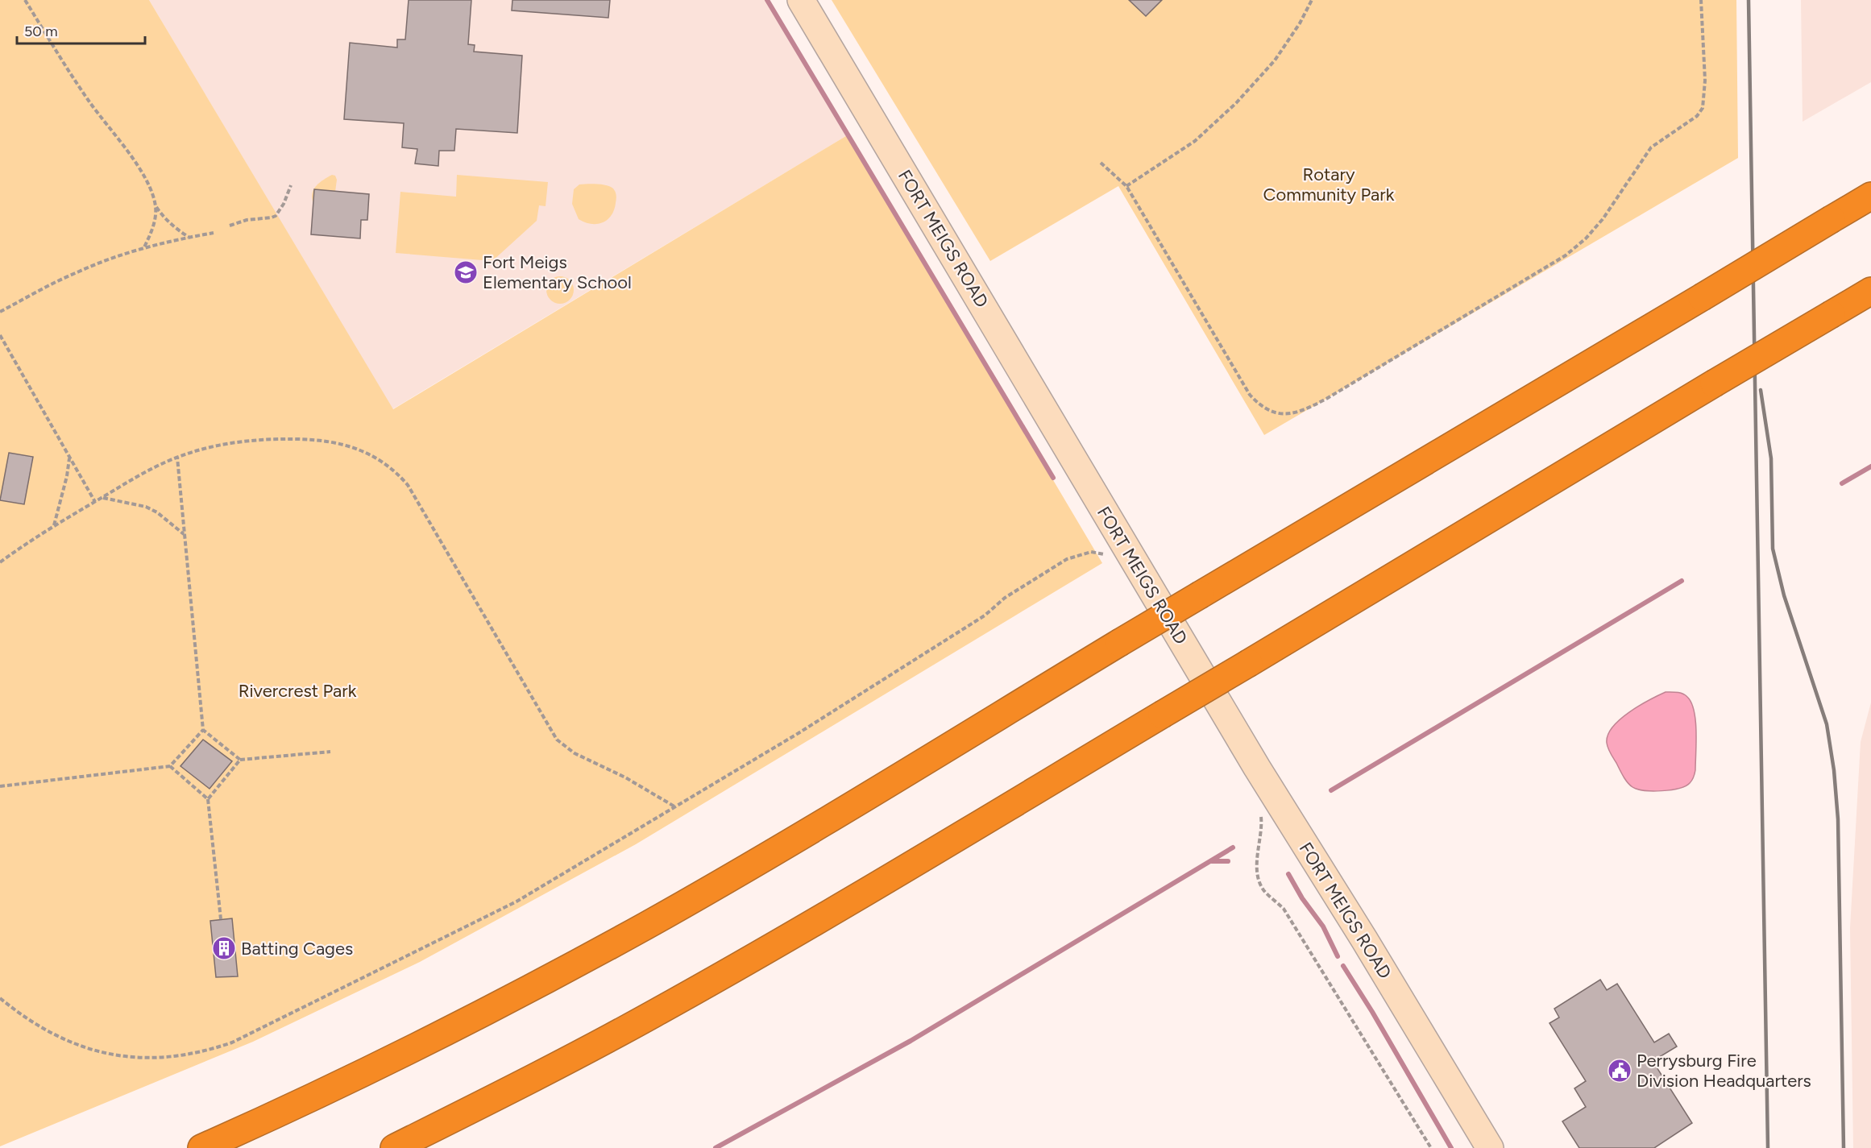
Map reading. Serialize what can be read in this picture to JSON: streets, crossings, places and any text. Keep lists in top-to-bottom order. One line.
{"streets":{"street":["FORT MEIGS ROAD"]},"parks":["Rotary Community Park","Rivercrest Park"],"places":{"school or university":["Fort Meigs Elementary School"],"building":["Batting Cages"],"public building":["Perrysburg Fire Division Headquarters"]},"scale_bar":"50 m"}
